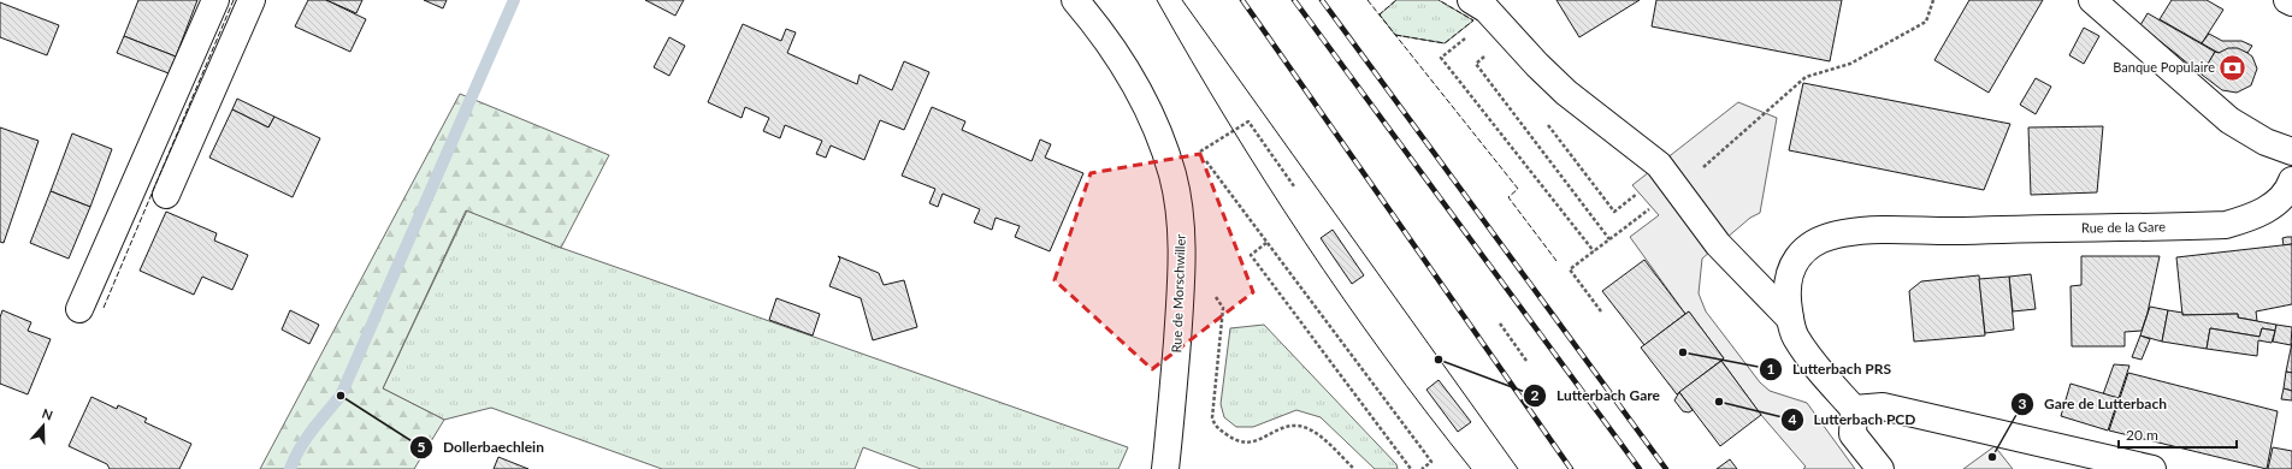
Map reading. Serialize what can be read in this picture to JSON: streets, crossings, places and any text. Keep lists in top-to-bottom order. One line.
{"streets":{"street":["Rue de la Gare","Rue de Morschwiller"]},"places":{"bank":["Banque Populaire"],"other":["Lutterbach PRS","Lutterbach Gare","Dollerbaechlein","Lutterbach PCD","Gare de Lutterbach"]},"scale_bar":"20 m","north":"top"}
